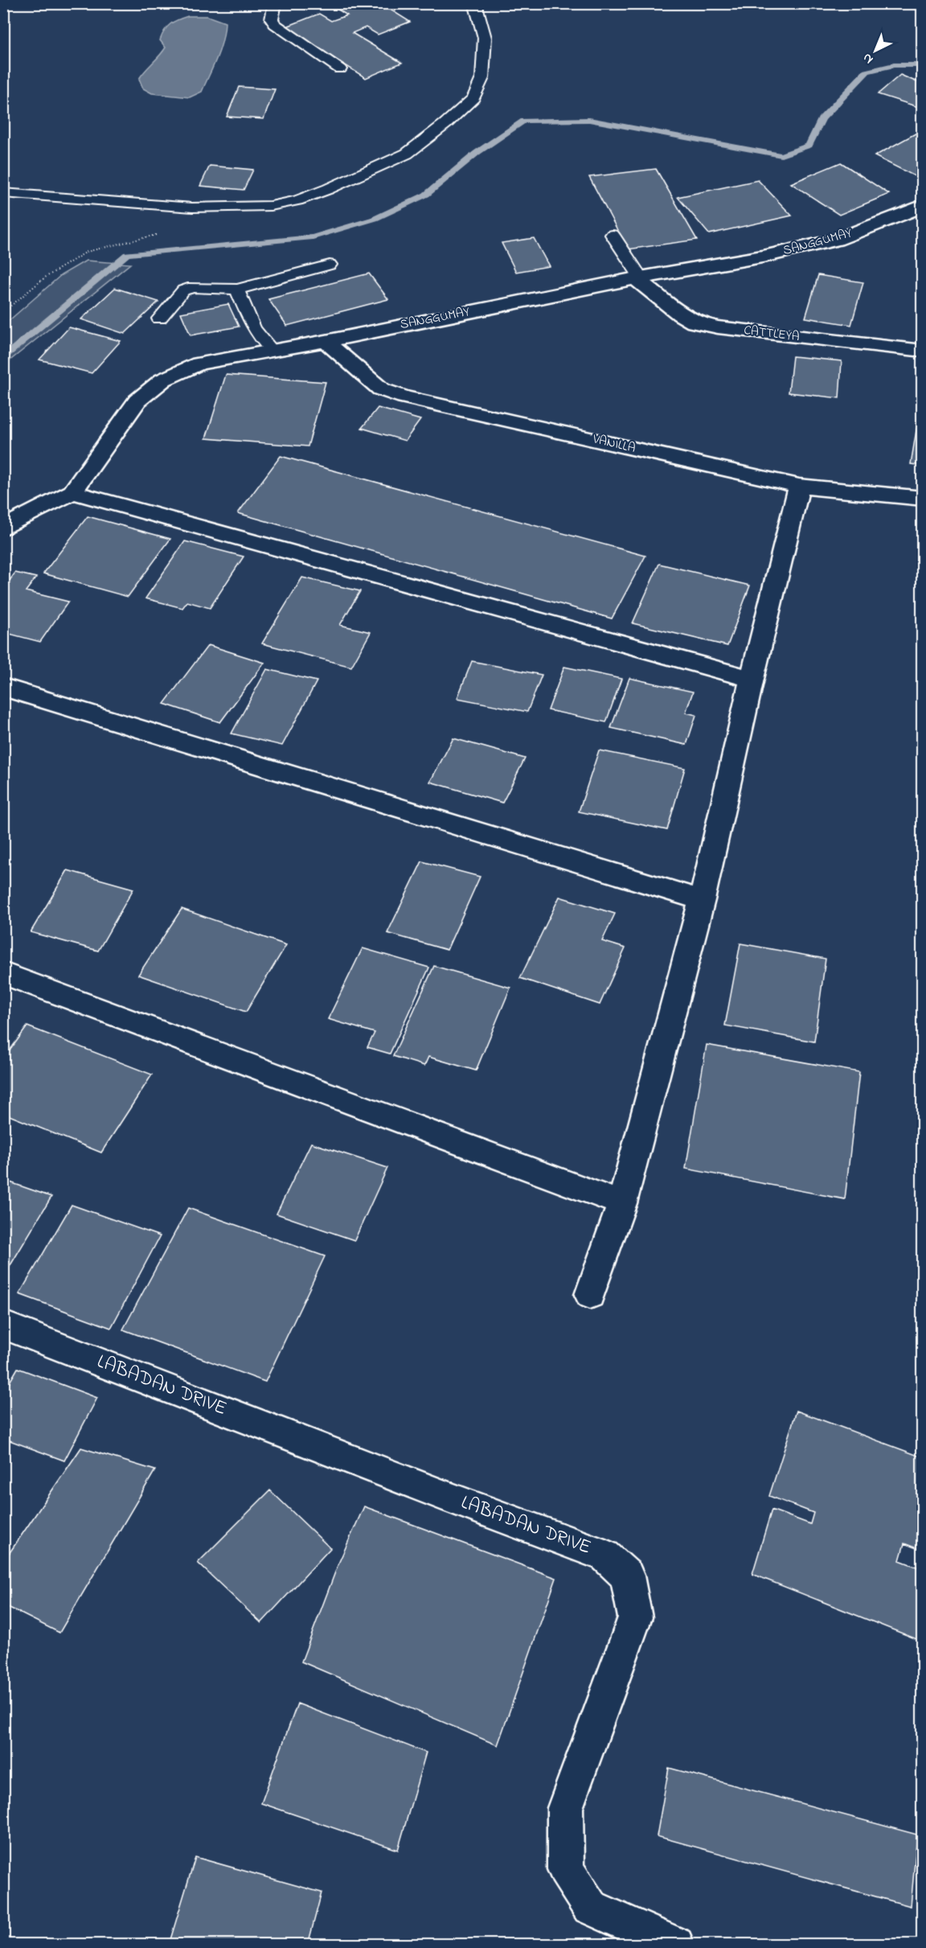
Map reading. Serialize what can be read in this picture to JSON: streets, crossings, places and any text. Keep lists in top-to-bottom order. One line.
{"streets":{"street":["SANGGUMAY","CATTLEYA","VANILLA","LABADAN DRIVE"]},"crossings":[["SANGGUMAY","CATTLEYA"],["SANGGUMAY","VANILLA"]],"north":"bottom left"}
